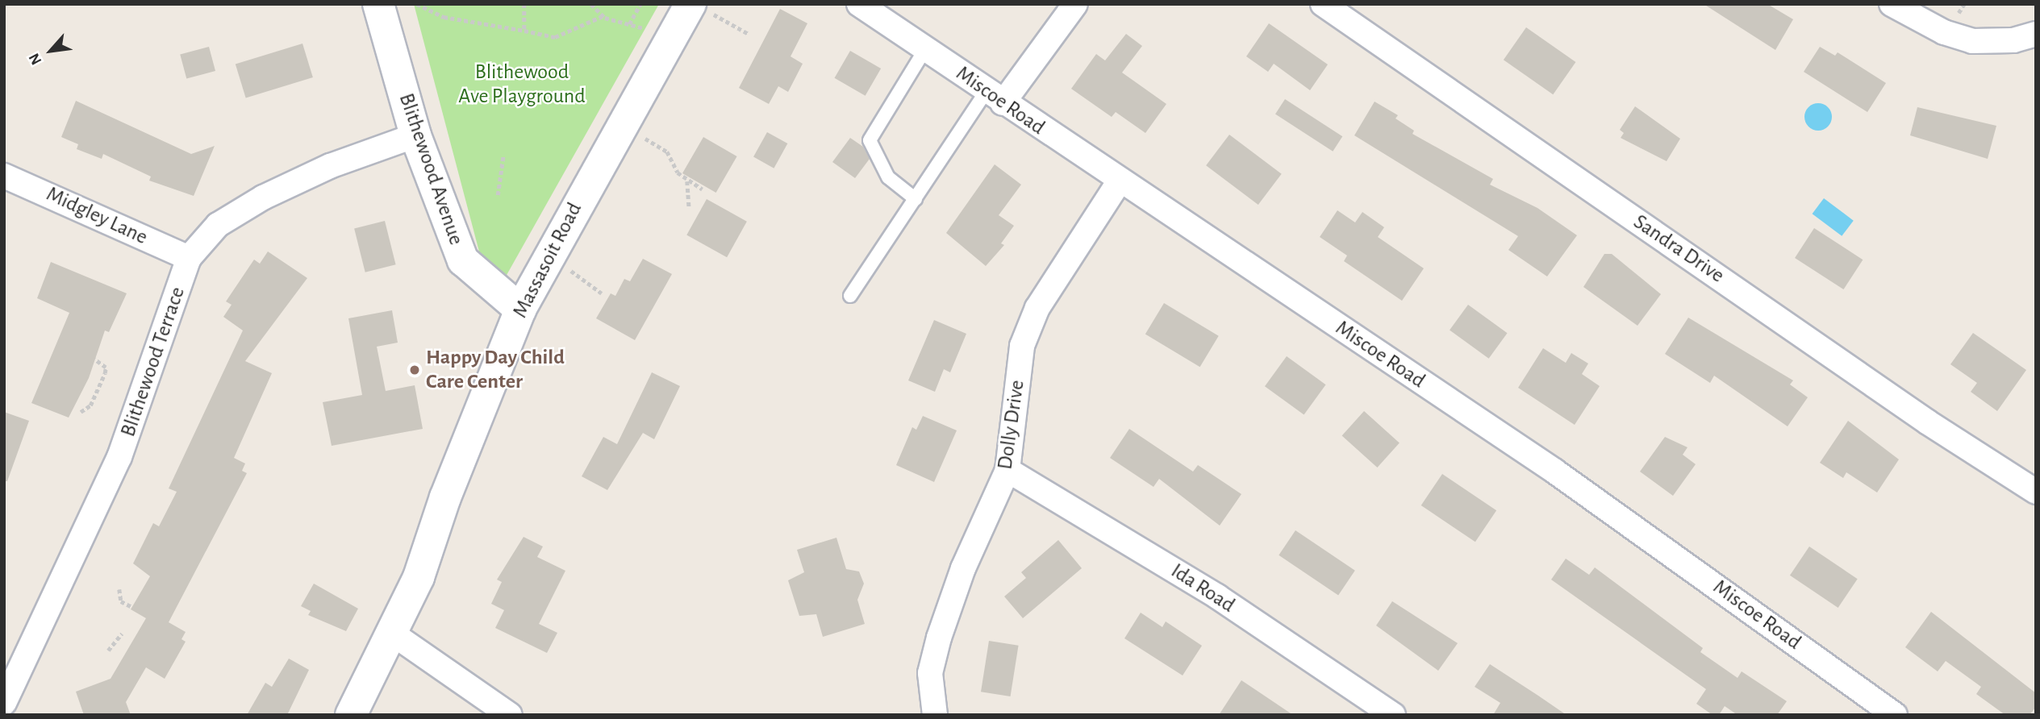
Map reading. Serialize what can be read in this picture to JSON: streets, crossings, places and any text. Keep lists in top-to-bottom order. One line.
{"streets":{"main road":["Blithewood Avenue","Massasoit Road"],"street":["Miscoe Road","Midgley Lane","Sandra Drive","Blithewood Terrace","Dolly Drive","Ida Road"]},"crossings":[["Miscoe Road","Dolly Drive"],["Blithewood Avenue","Massasoit Road"],["Blithewood Avenue","Blithewood Terrace"],["Midgley Lane","Blithewood Terrace"],["Dolly Drive","Ida Road"]],"parks":["Blithewood Ave Playground"],"places":["Happy Day Child Care Center"],"north":"bottom left"}
